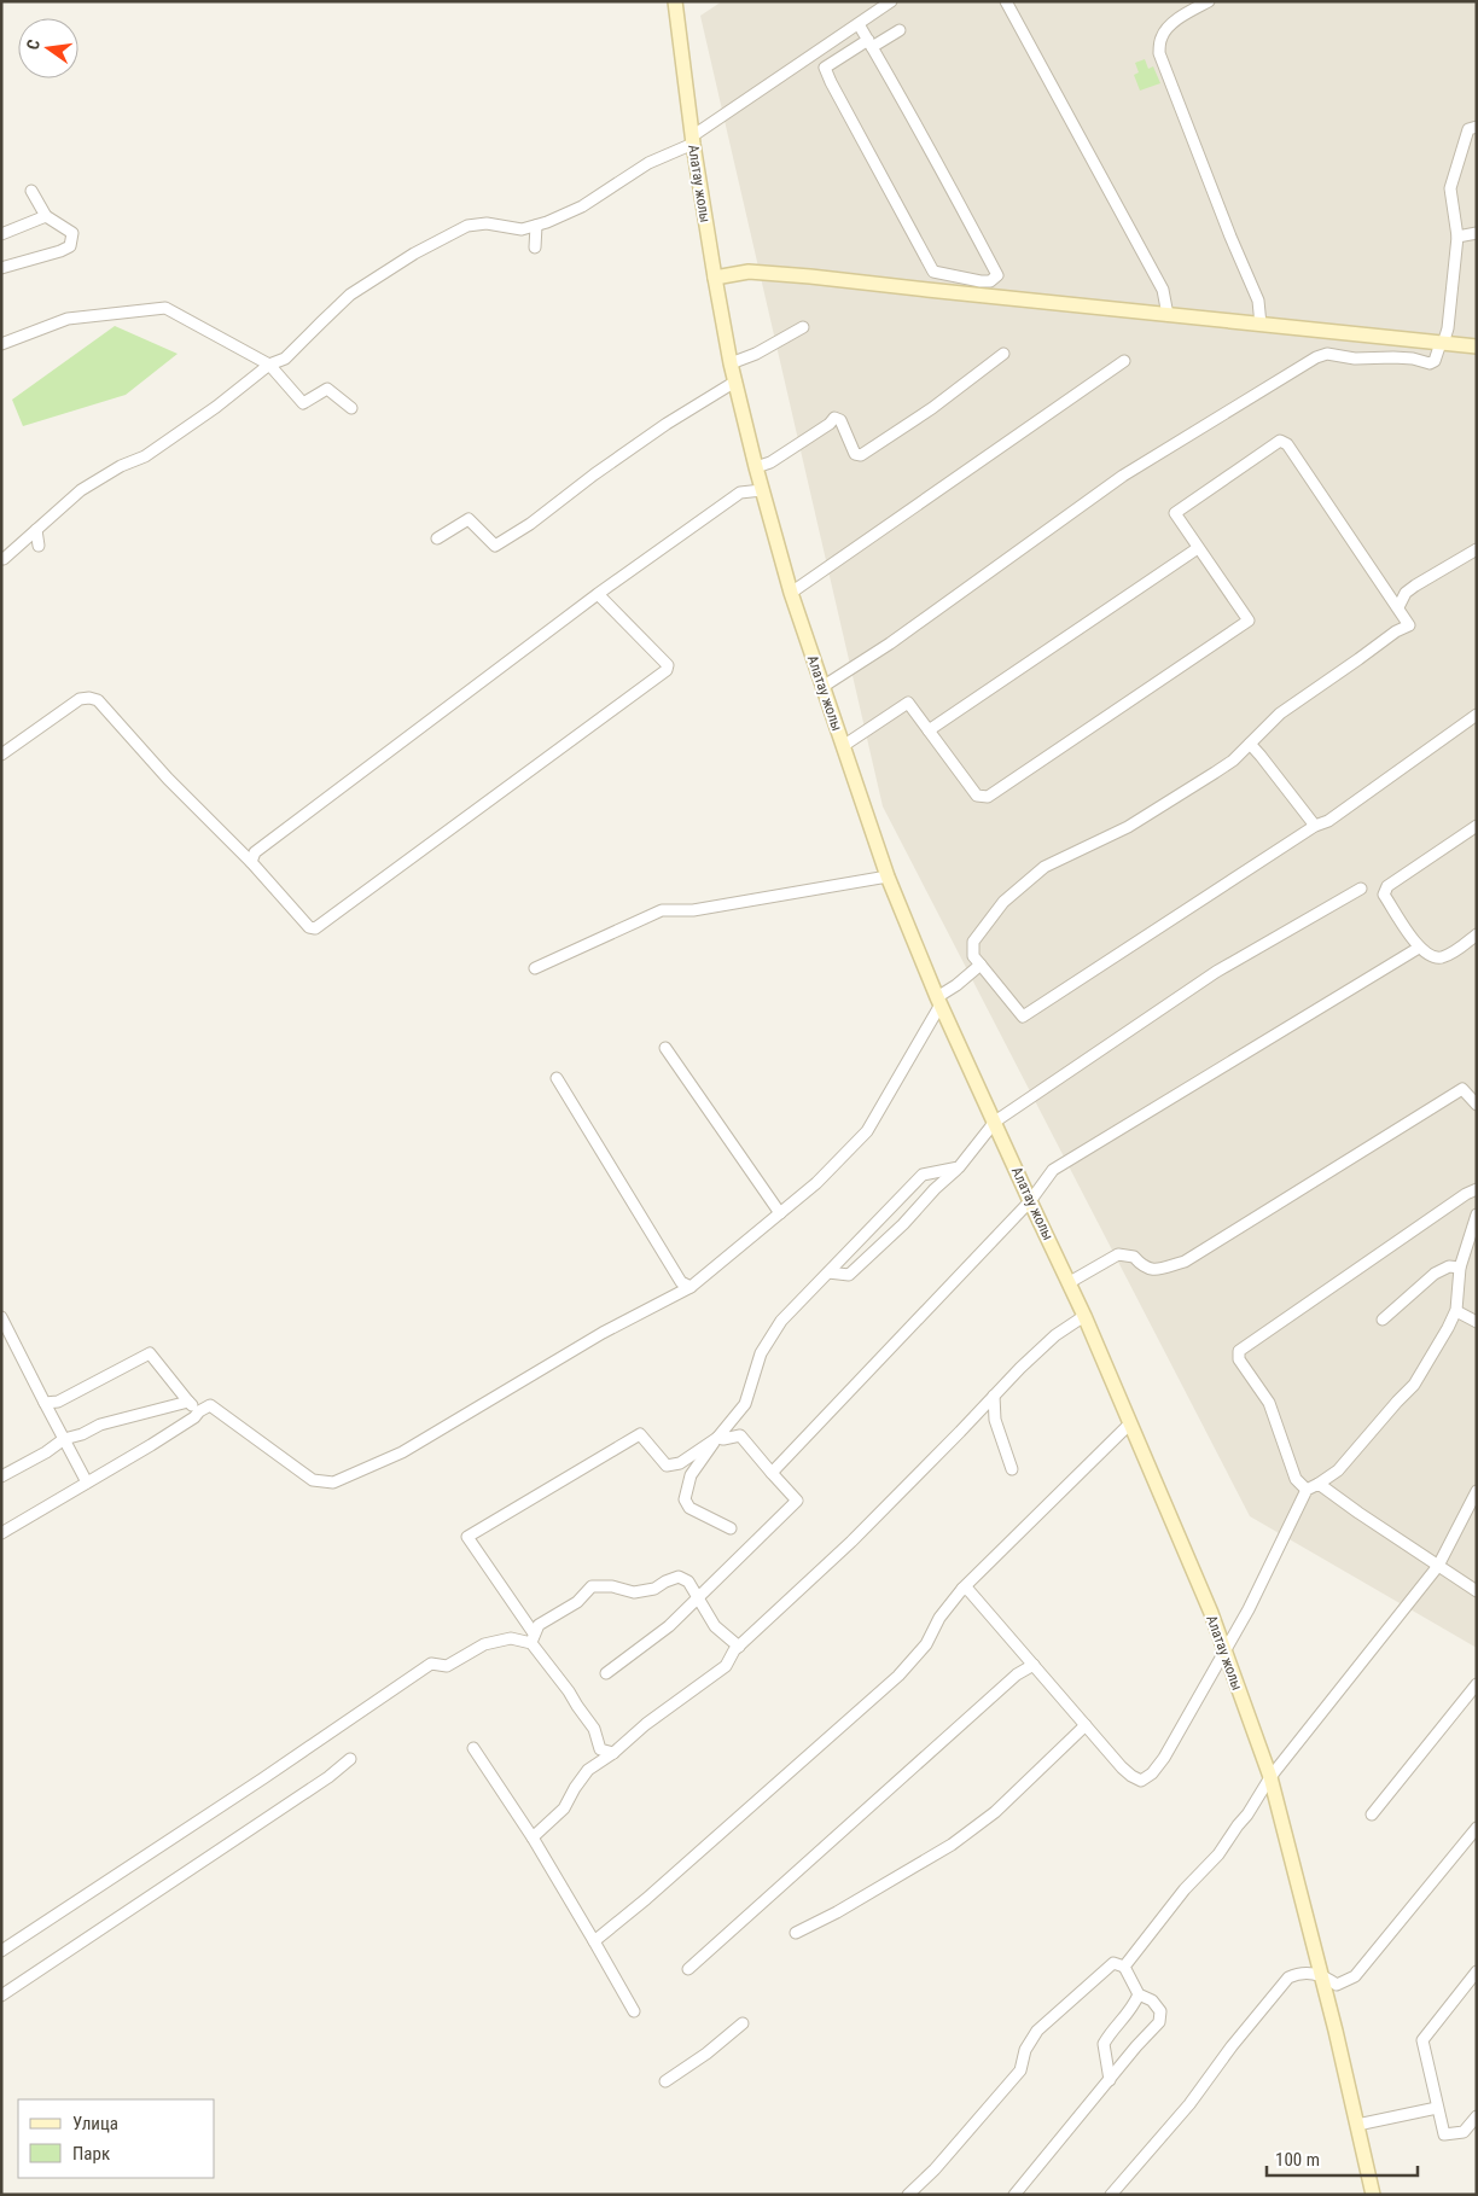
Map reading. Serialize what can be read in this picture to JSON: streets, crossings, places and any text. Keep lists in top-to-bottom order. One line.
{"streets":{"main road":["Алатау жолы"]},"legend":["Улица","Парк"],"scale_bar":"100 m","north":"left"}
